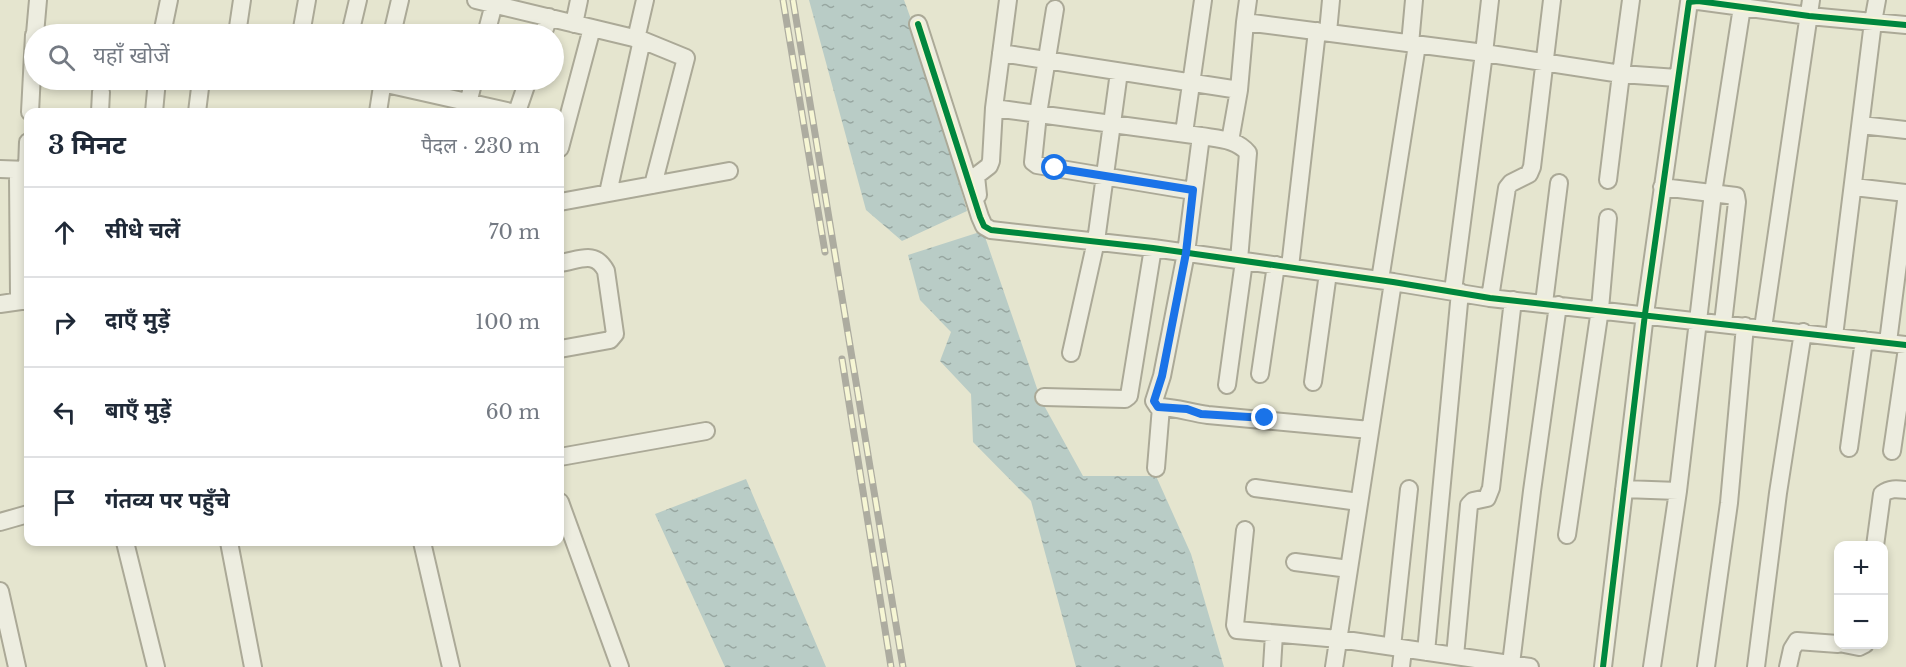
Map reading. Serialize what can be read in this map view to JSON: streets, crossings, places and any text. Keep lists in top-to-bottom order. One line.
{"page":{"search":"यहाँ खोजें","heading":["3 मिनट","पैदल · 230 m"],"list":[["सीधे चलें","70 m"],["दाएँ मुड़ें","100 m"],["बाएँ मुड़ें","60 m"],"गंतव्य पर पहुँचे"],"map_buttons":["+","−"]}}
